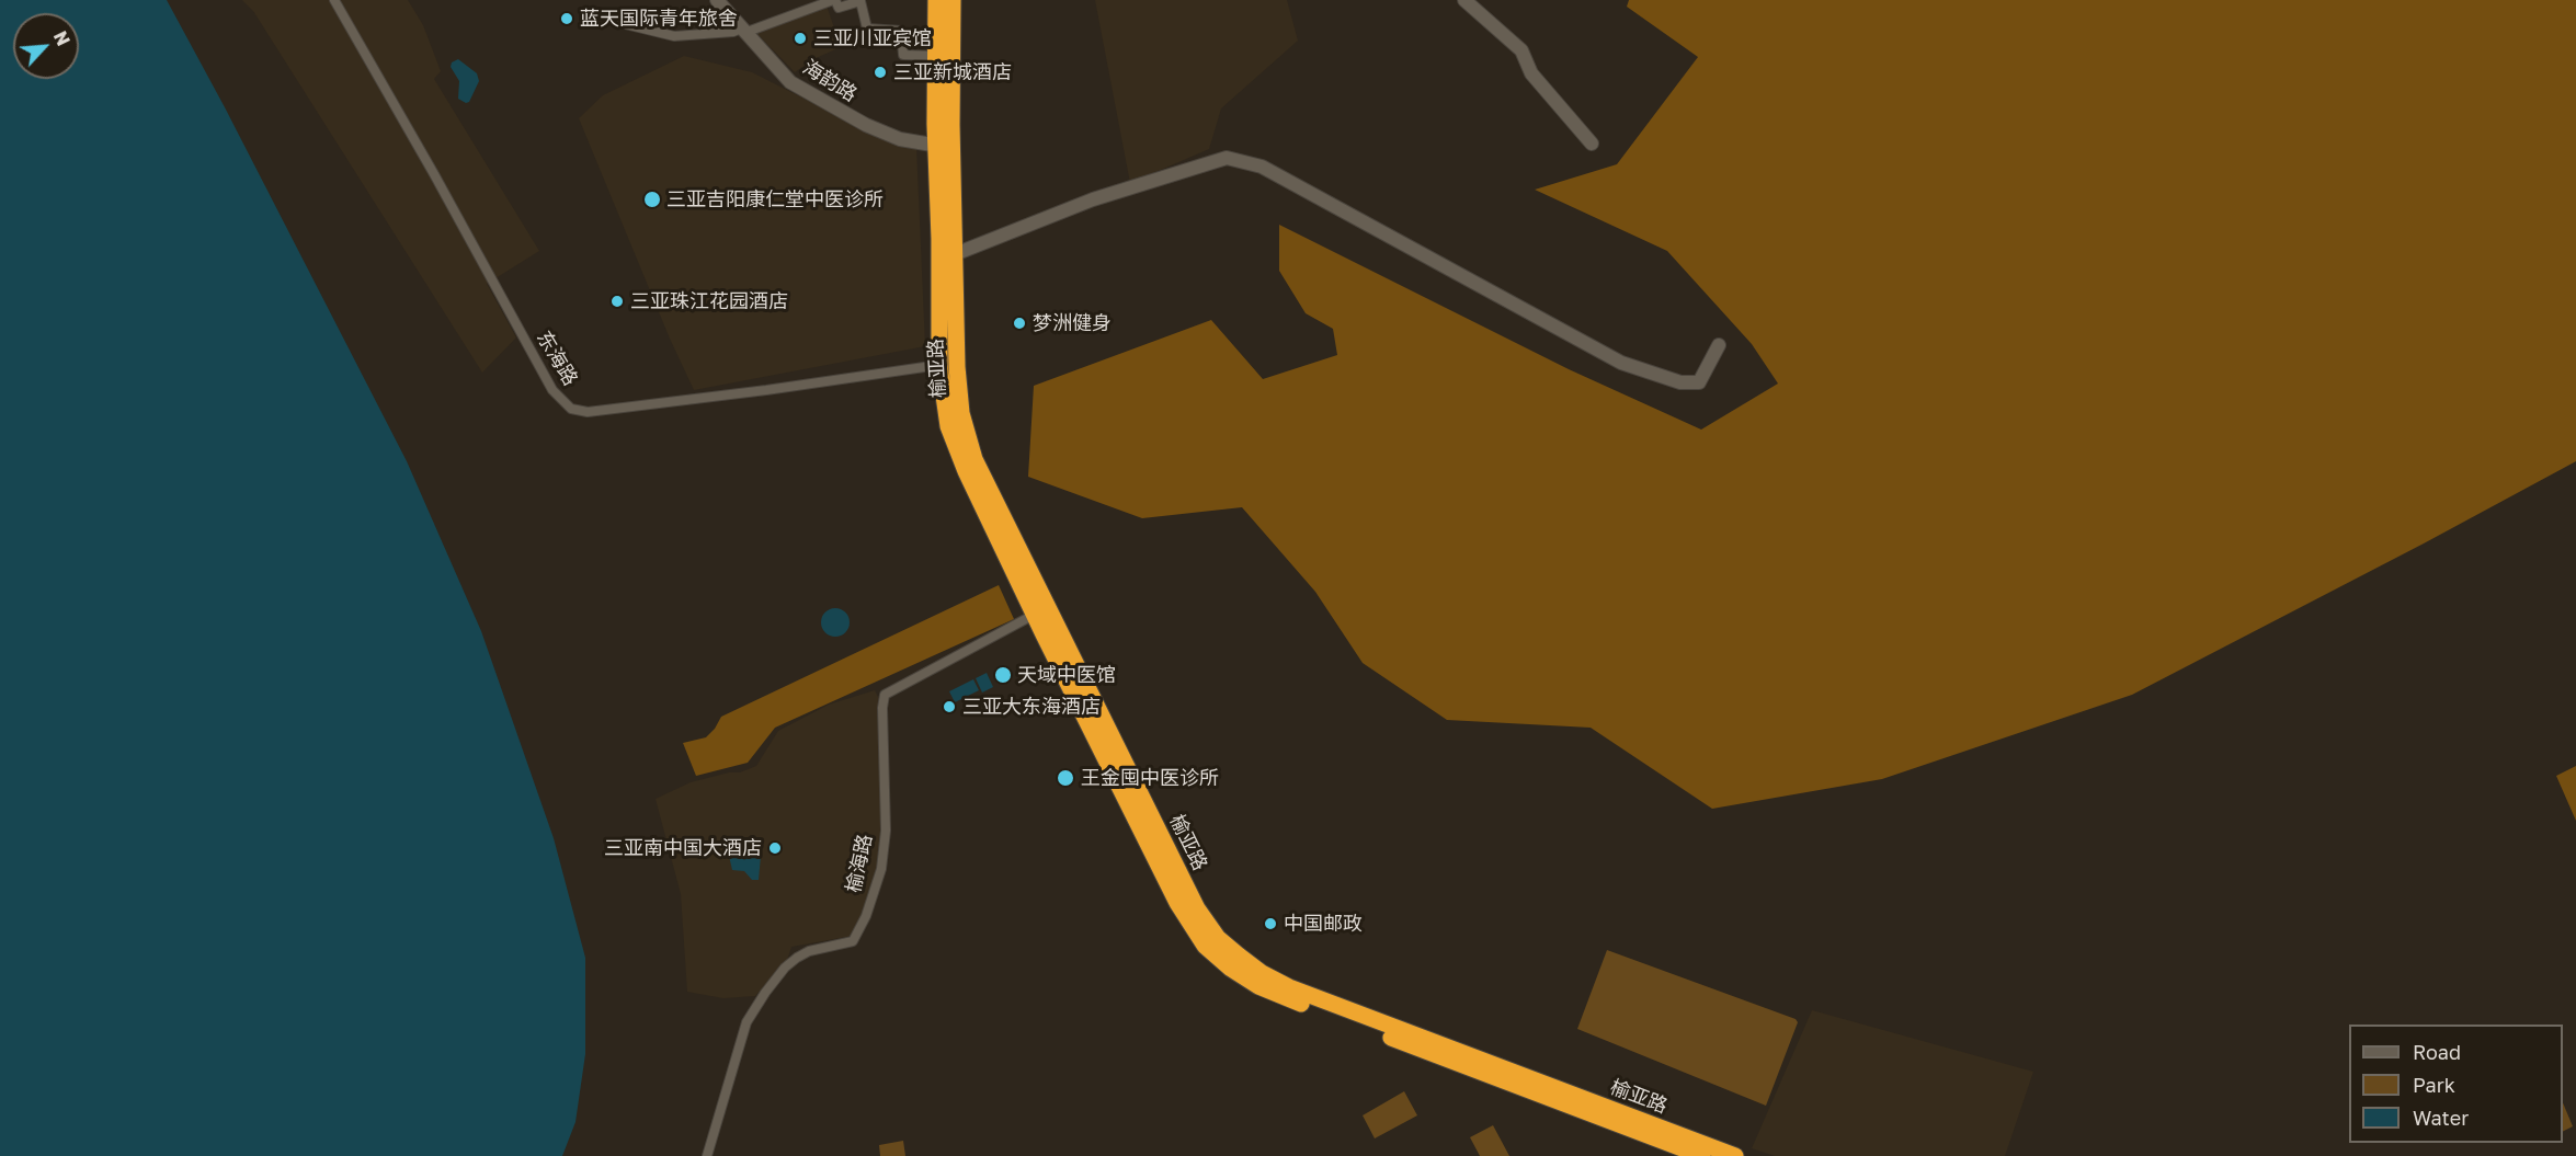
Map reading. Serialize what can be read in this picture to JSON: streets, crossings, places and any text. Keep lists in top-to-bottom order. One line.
{"streets":{"highway":["榆亚路"],"street":["海韵路","东海路","榆海路"]},"crossings":[["海韵路","榆亚路"],["东海路","榆亚路"],["榆亚路","榆海路"]],"places":["蓝天国际青年旅舍","三亚川亚宾馆","三亚新城酒店","三亚吉阳康仁堂中医诊所","三亚珠江花园酒店","梦洲健身","天域中医馆","三亚大东海酒店","王金囤中医诊所","三亚南中国大酒店","中国邮政"],"legend":["Road","Park","Water"],"north":"top right"}
